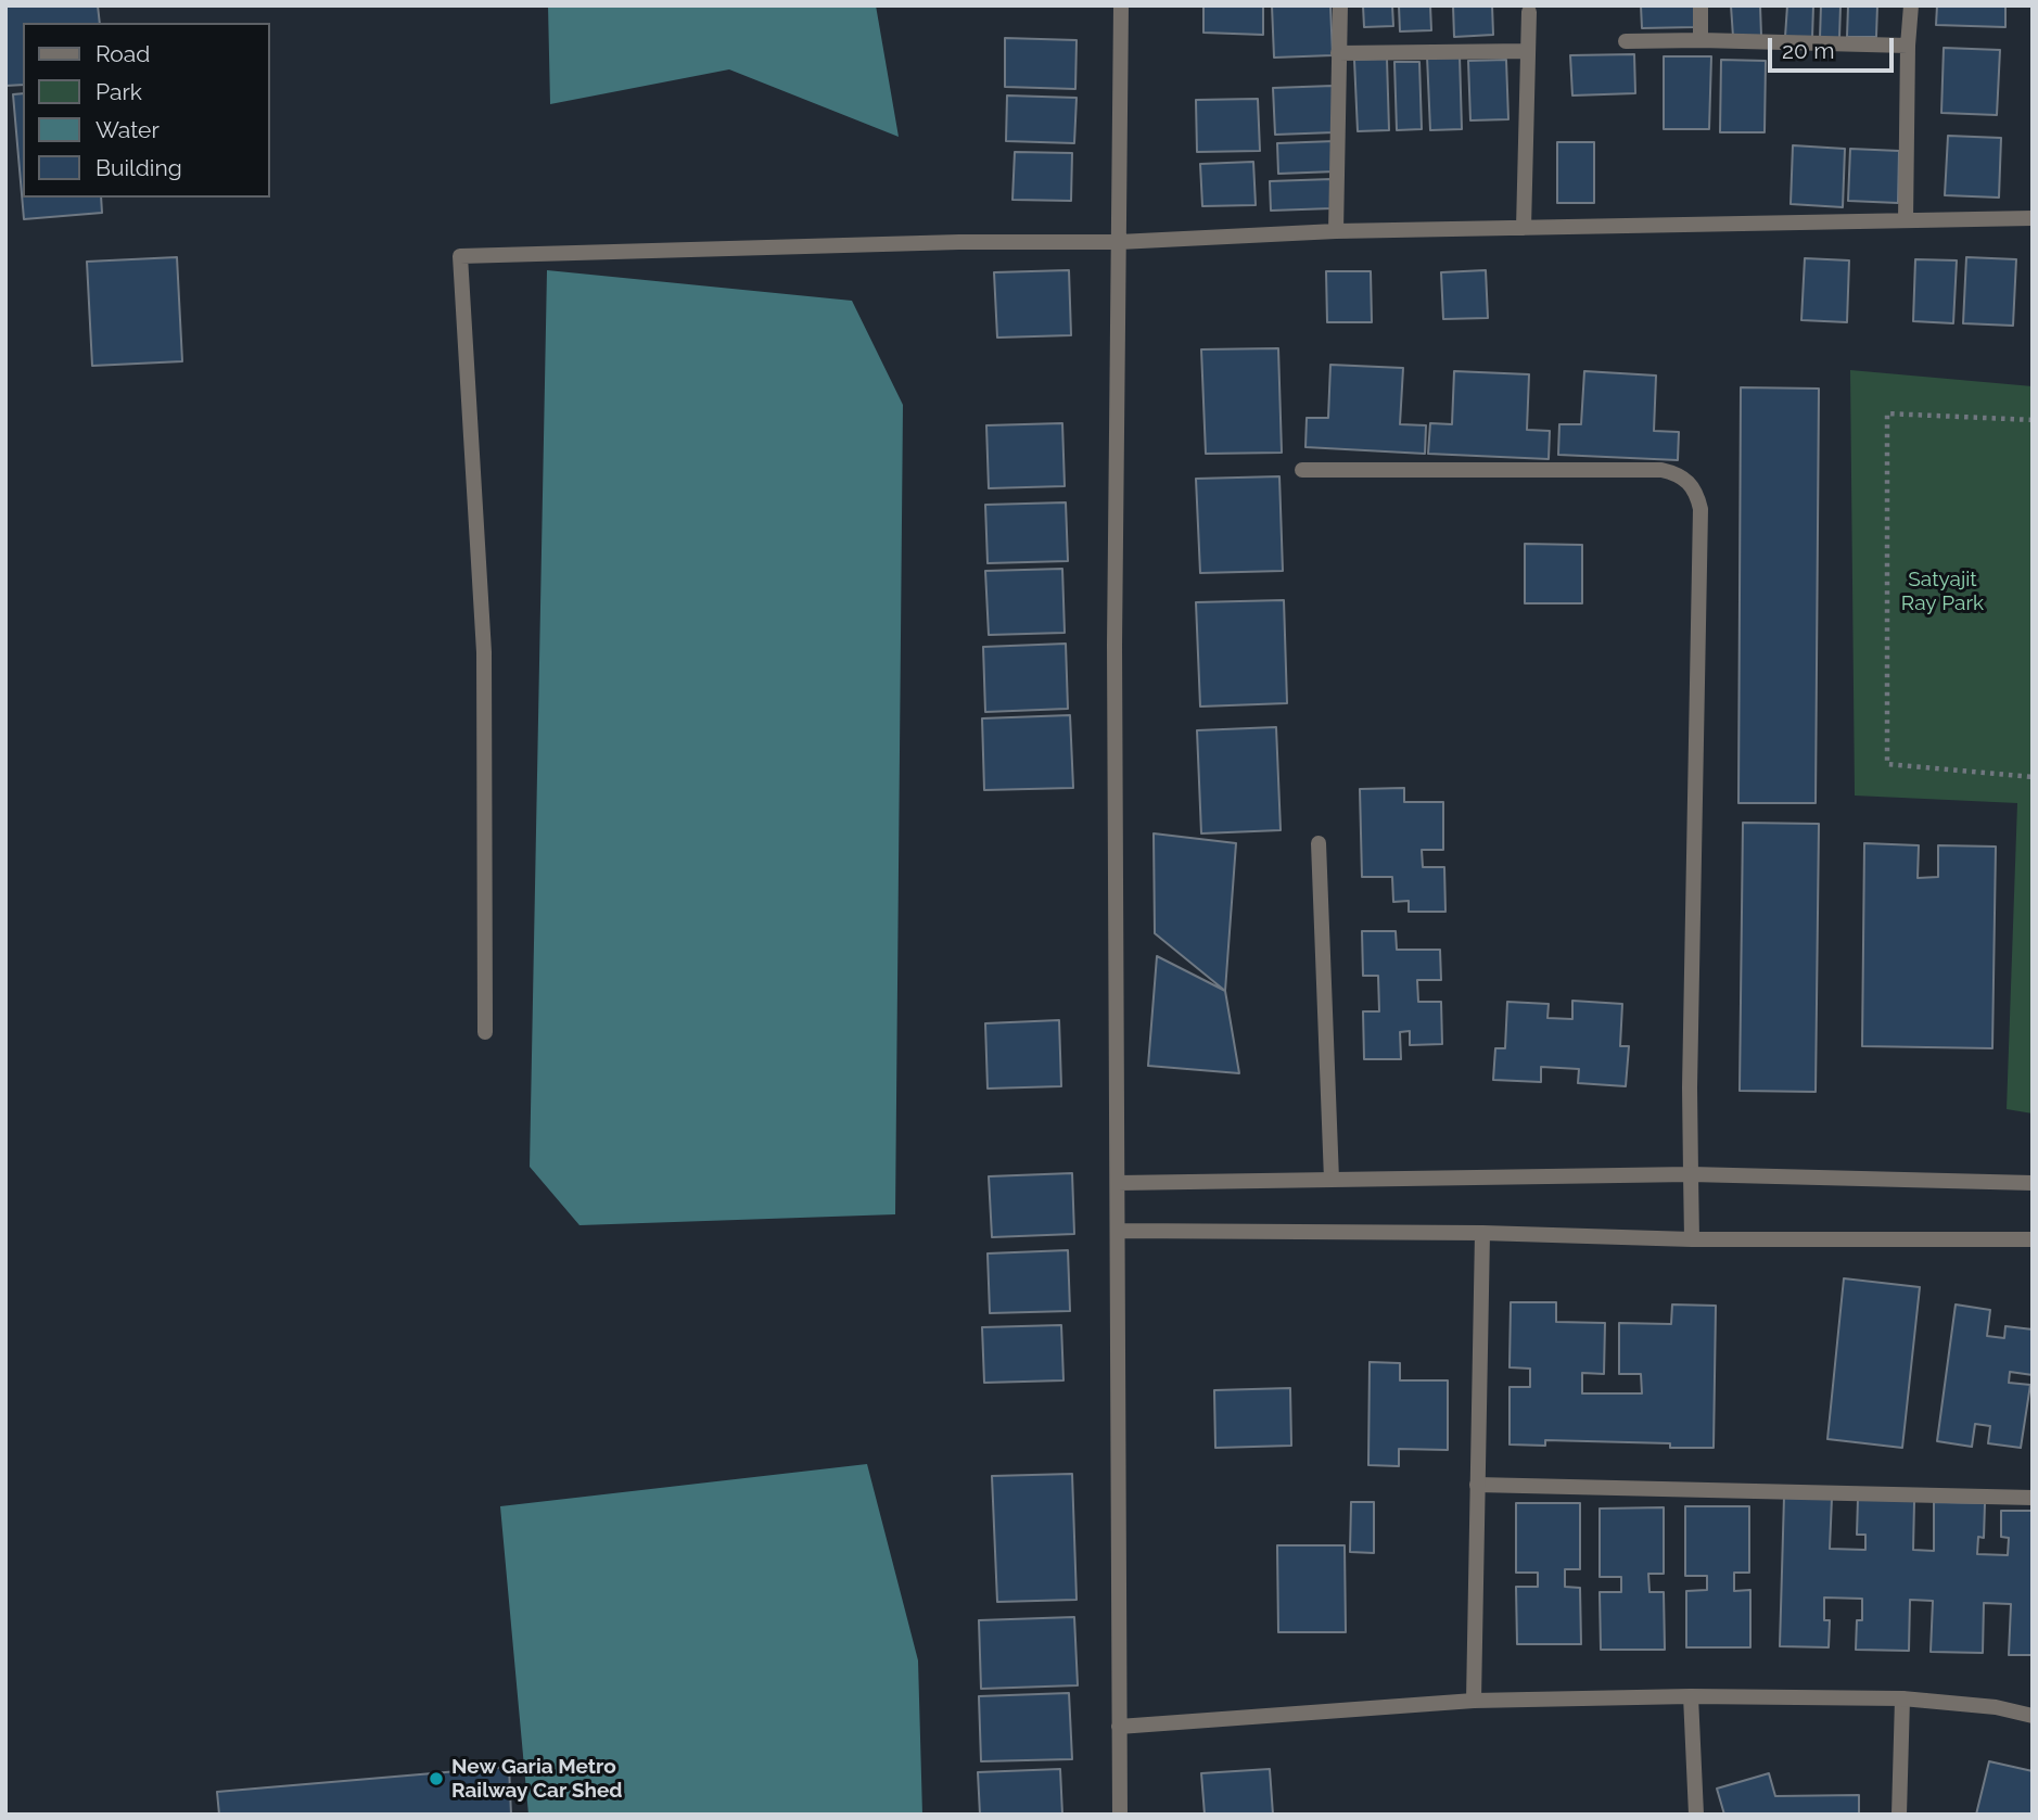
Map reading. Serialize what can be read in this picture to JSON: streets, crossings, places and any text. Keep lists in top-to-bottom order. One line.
{"parks":["Satyajit Ray Park"],"places":["New Garia Metro Railway Car Shed"],"legend":["Road","Park","Water","Building"],"scale_bar":"20 m"}
